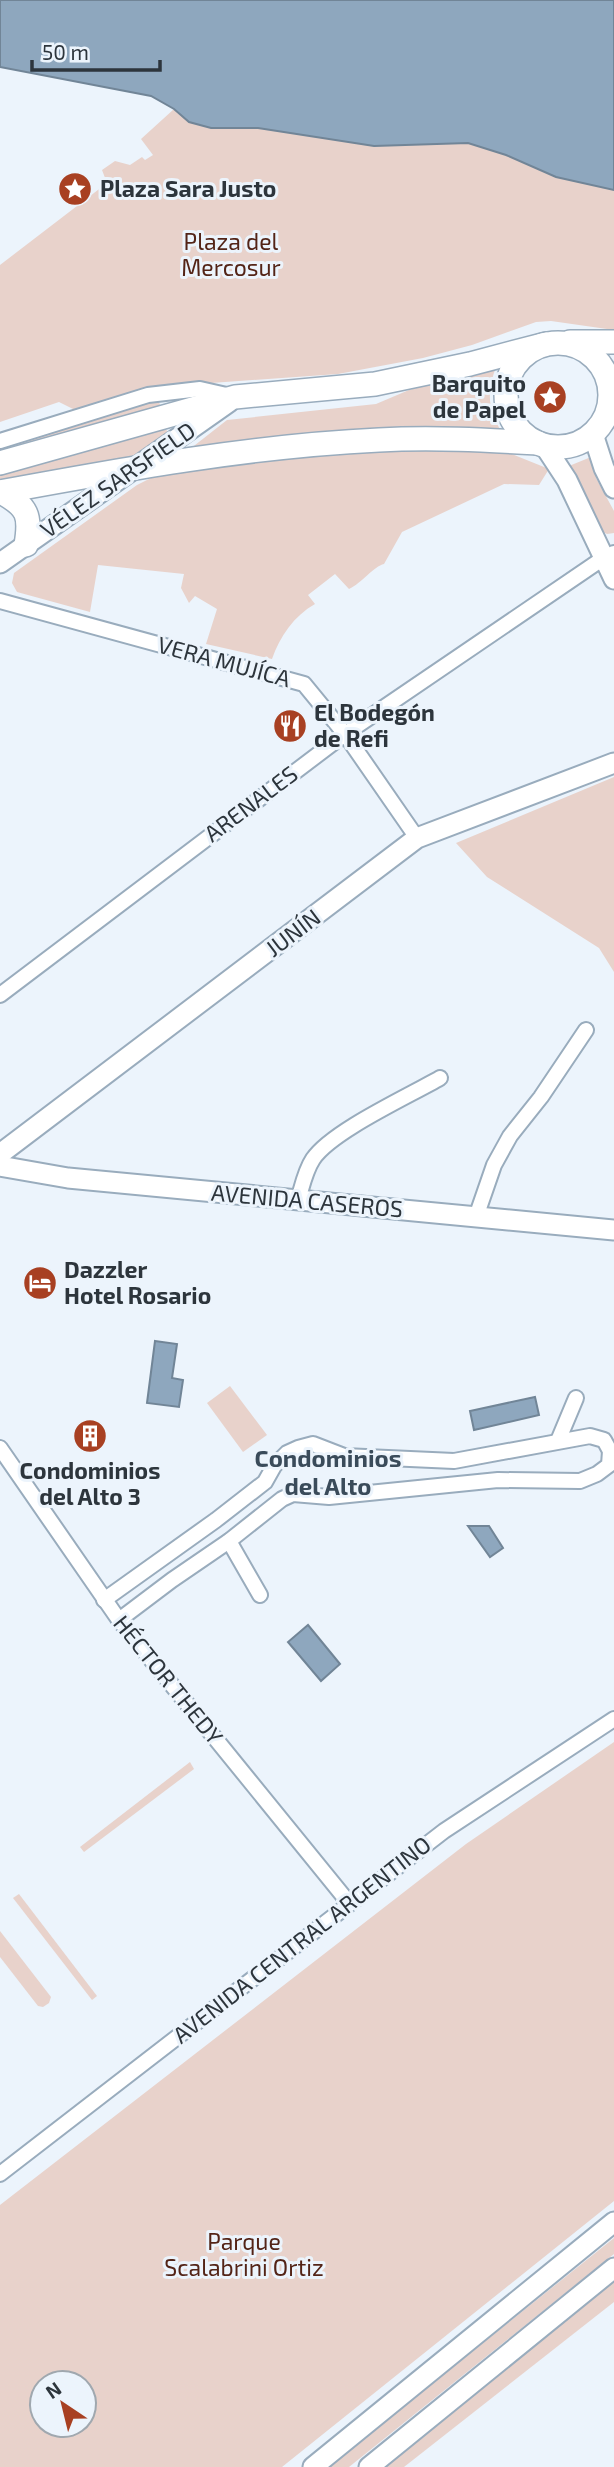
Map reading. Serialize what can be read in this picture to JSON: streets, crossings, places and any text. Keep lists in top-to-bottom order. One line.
{"streets":{"main road":["VÉLEZ SARSFIELD","JUNÍN","AVENIDA CASEROS"],"street":["VERA MUJÍCA","ARENALES","HÉCTOR THEDY","AVENIDA CENTRAL ARGENTINO"]},"crossings":[["VERA MUJÍCA","ARENALES"],["VERA MUJÍCA","JUNÍN"],["HÉCTOR THEDY","AVENIDA CENTRAL ARGENTINO"]],"districts":["Condominios del Alto"],"parks":["Plaza del Mercosur","Parque Scalabrini Ortiz"],"places":{"place":["Plaza Sara Justo","Barquito de Papel"],"restaurant":["El Bodegón de Refi"],"hotel":["Dazzler Hotel Rosario"],"building":["Condominios del Alto 3"]},"scale_bar":"50 m","north":"top left"}
